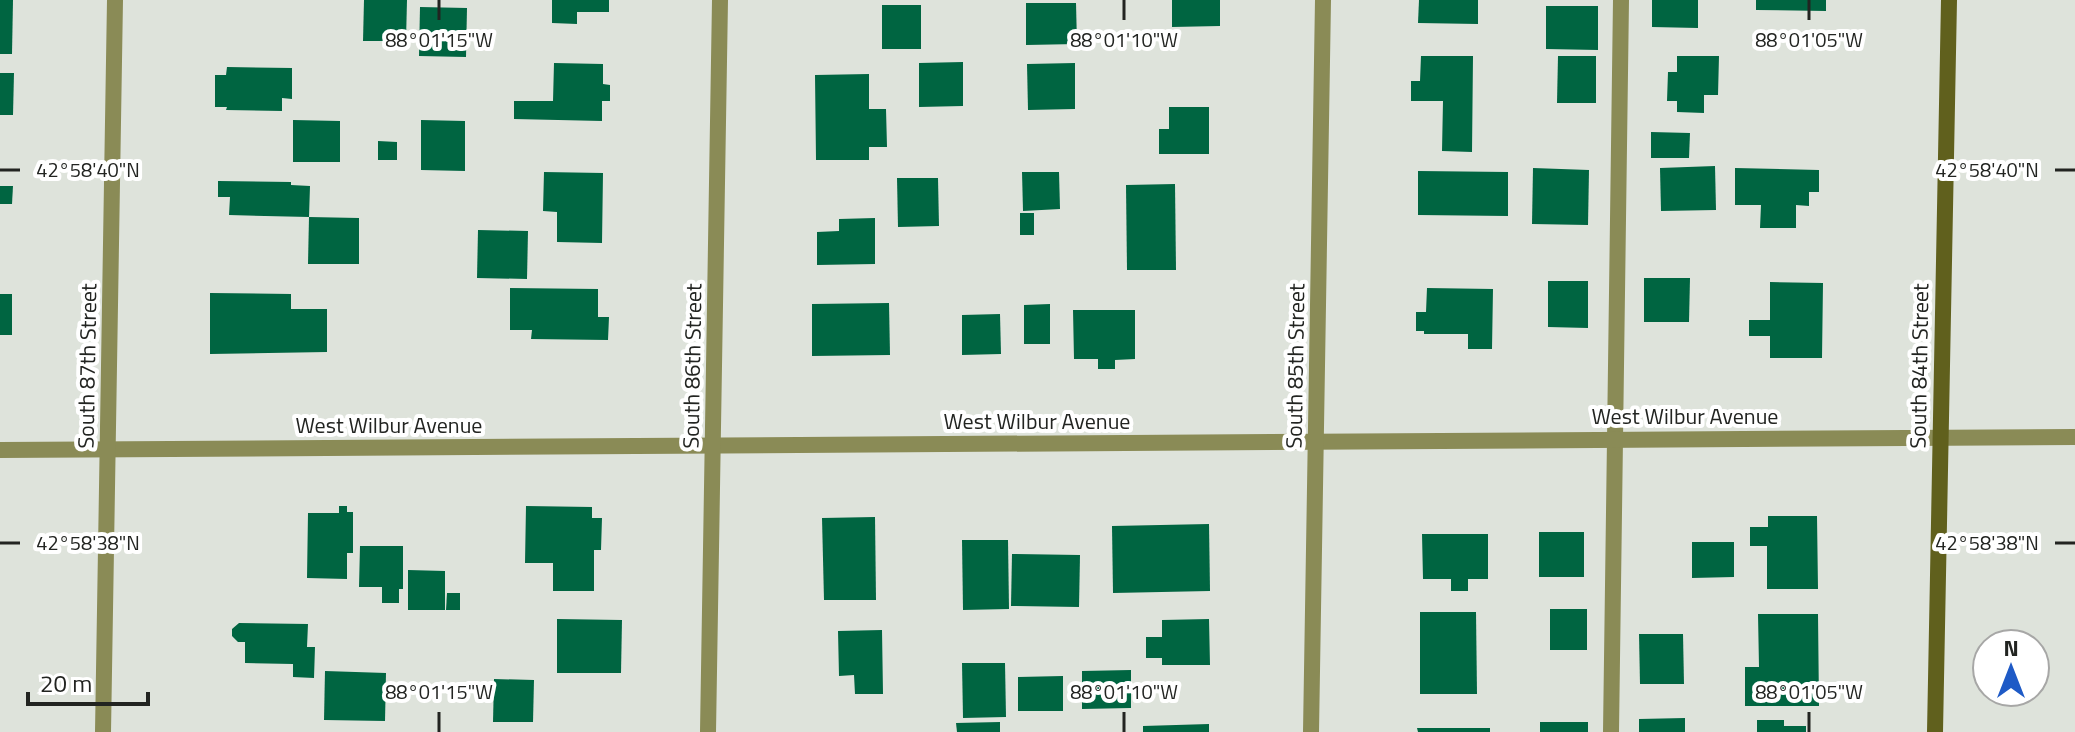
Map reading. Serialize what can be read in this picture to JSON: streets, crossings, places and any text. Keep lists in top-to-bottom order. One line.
{"streets":{"street":["South 87th Street","South 86th Street","South 85th Street","South 84th Street","West Wilbur Avenue"]},"crossings":[["South 87th Street","West Wilbur Avenue"],["South 86th Street","West Wilbur Avenue"],["South 85th Street","West Wilbur Avenue"],["South 84th Street","West Wilbur Avenue"]],"scale_bar":"20 m","north":"top","coordinates":["88°01'15\"W","88°01'10\"W","88°01'05\"W","42°58'40\"N","42°58'38\"N"]}
